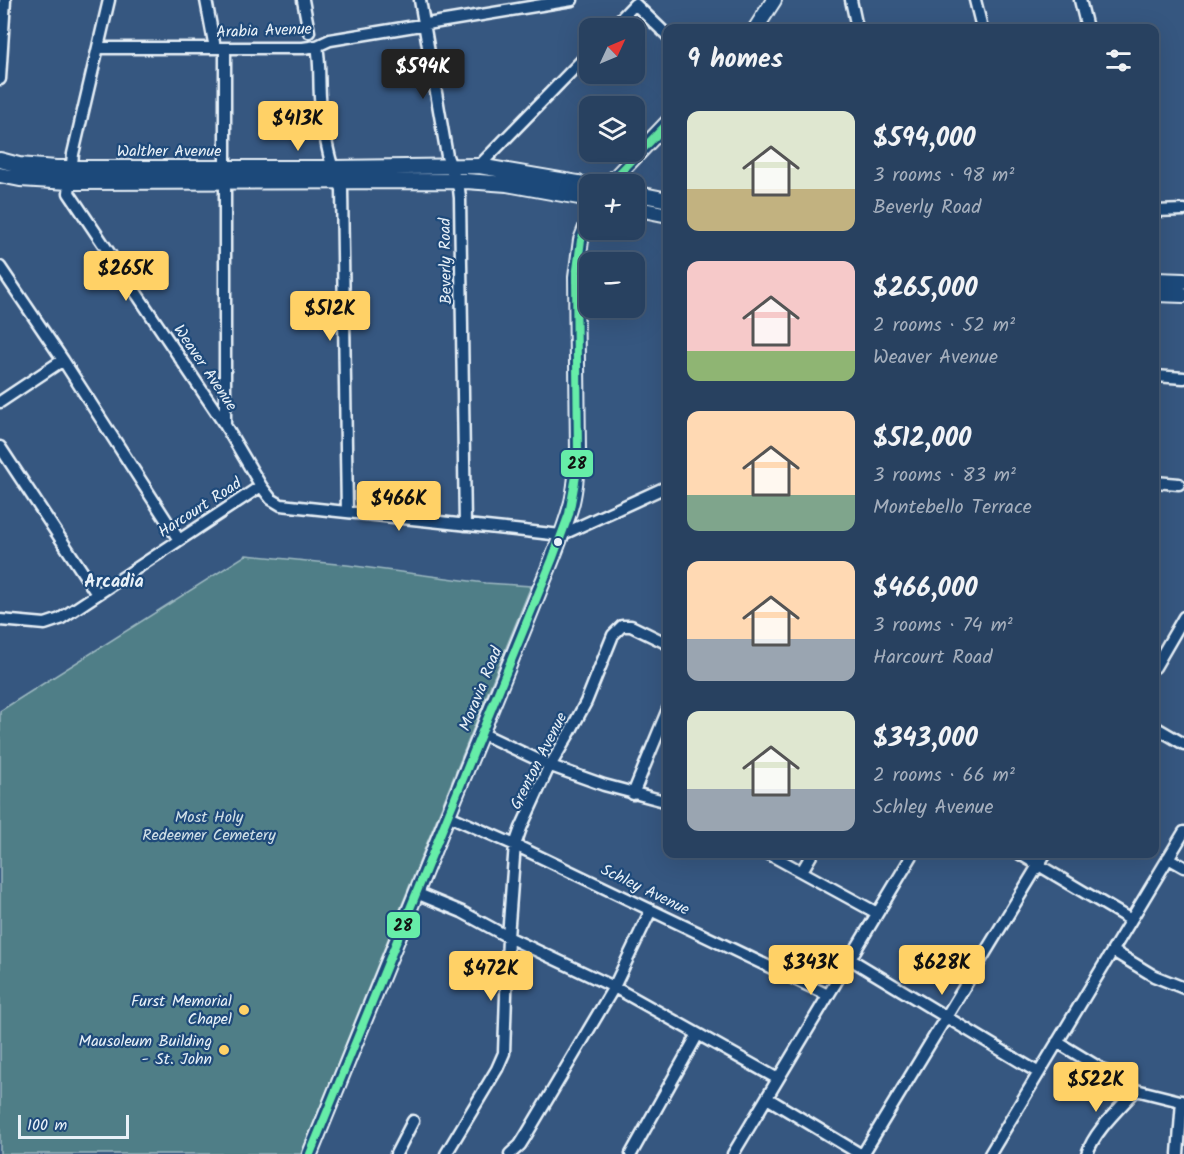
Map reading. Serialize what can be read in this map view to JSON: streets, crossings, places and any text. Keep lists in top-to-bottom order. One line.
{"streets":{"main road":["Walther Avenue","Moravia Road"],"street":["Arabia Avenue","Beverly Road","Weaver Avenue","Harcourt Road","Grenton Avenue","Schley Avenue"]},"crossings":[["Arabia Avenue","Beverly Road"],["Arabia Avenue","Weaver Avenue"],["Walther Avenue","Beverly Road"],["Walther Avenue","Weaver Avenue"],["Beverly Road","Harcourt Road"],["Weaver Avenue","Harcourt Road"],["Harcourt Road","Moravia Road"],["Moravia Road","Schley Avenue"],["Grenton Avenue","Schley Avenue"]],"districts":["Arcadia"],"parks":["Most Holy Redeemer Cemetery"],"places":["Furst Memorial Chapel","Mausoleum Building - St. John"],"lines":["transit line 28"],"scale_bar":"100 m","north":"top right","page":{"map_buttons":["+","−"],"heading":"9 homes","price":["$594K","$413K","$265K","$512K","$466K","$343K","$628K","$472K","$522K"],"list":[{"name":"$594,000","note":"3 rooms · 98 m² · Beverly Road"},{"name":"$265,000","note":"2 rooms · 52 m² · Weaver Avenue"},{"name":"$512,000","note":"3 rooms · 83 m² · Montebello Terrace"},{"name":"$466,000","note":"3 rooms · 74 m² · Harcourt Road"},{"name":"$343,000","note":"2 rooms · 66 m² · Schley Avenue"}],"scale":"100 m"}}
